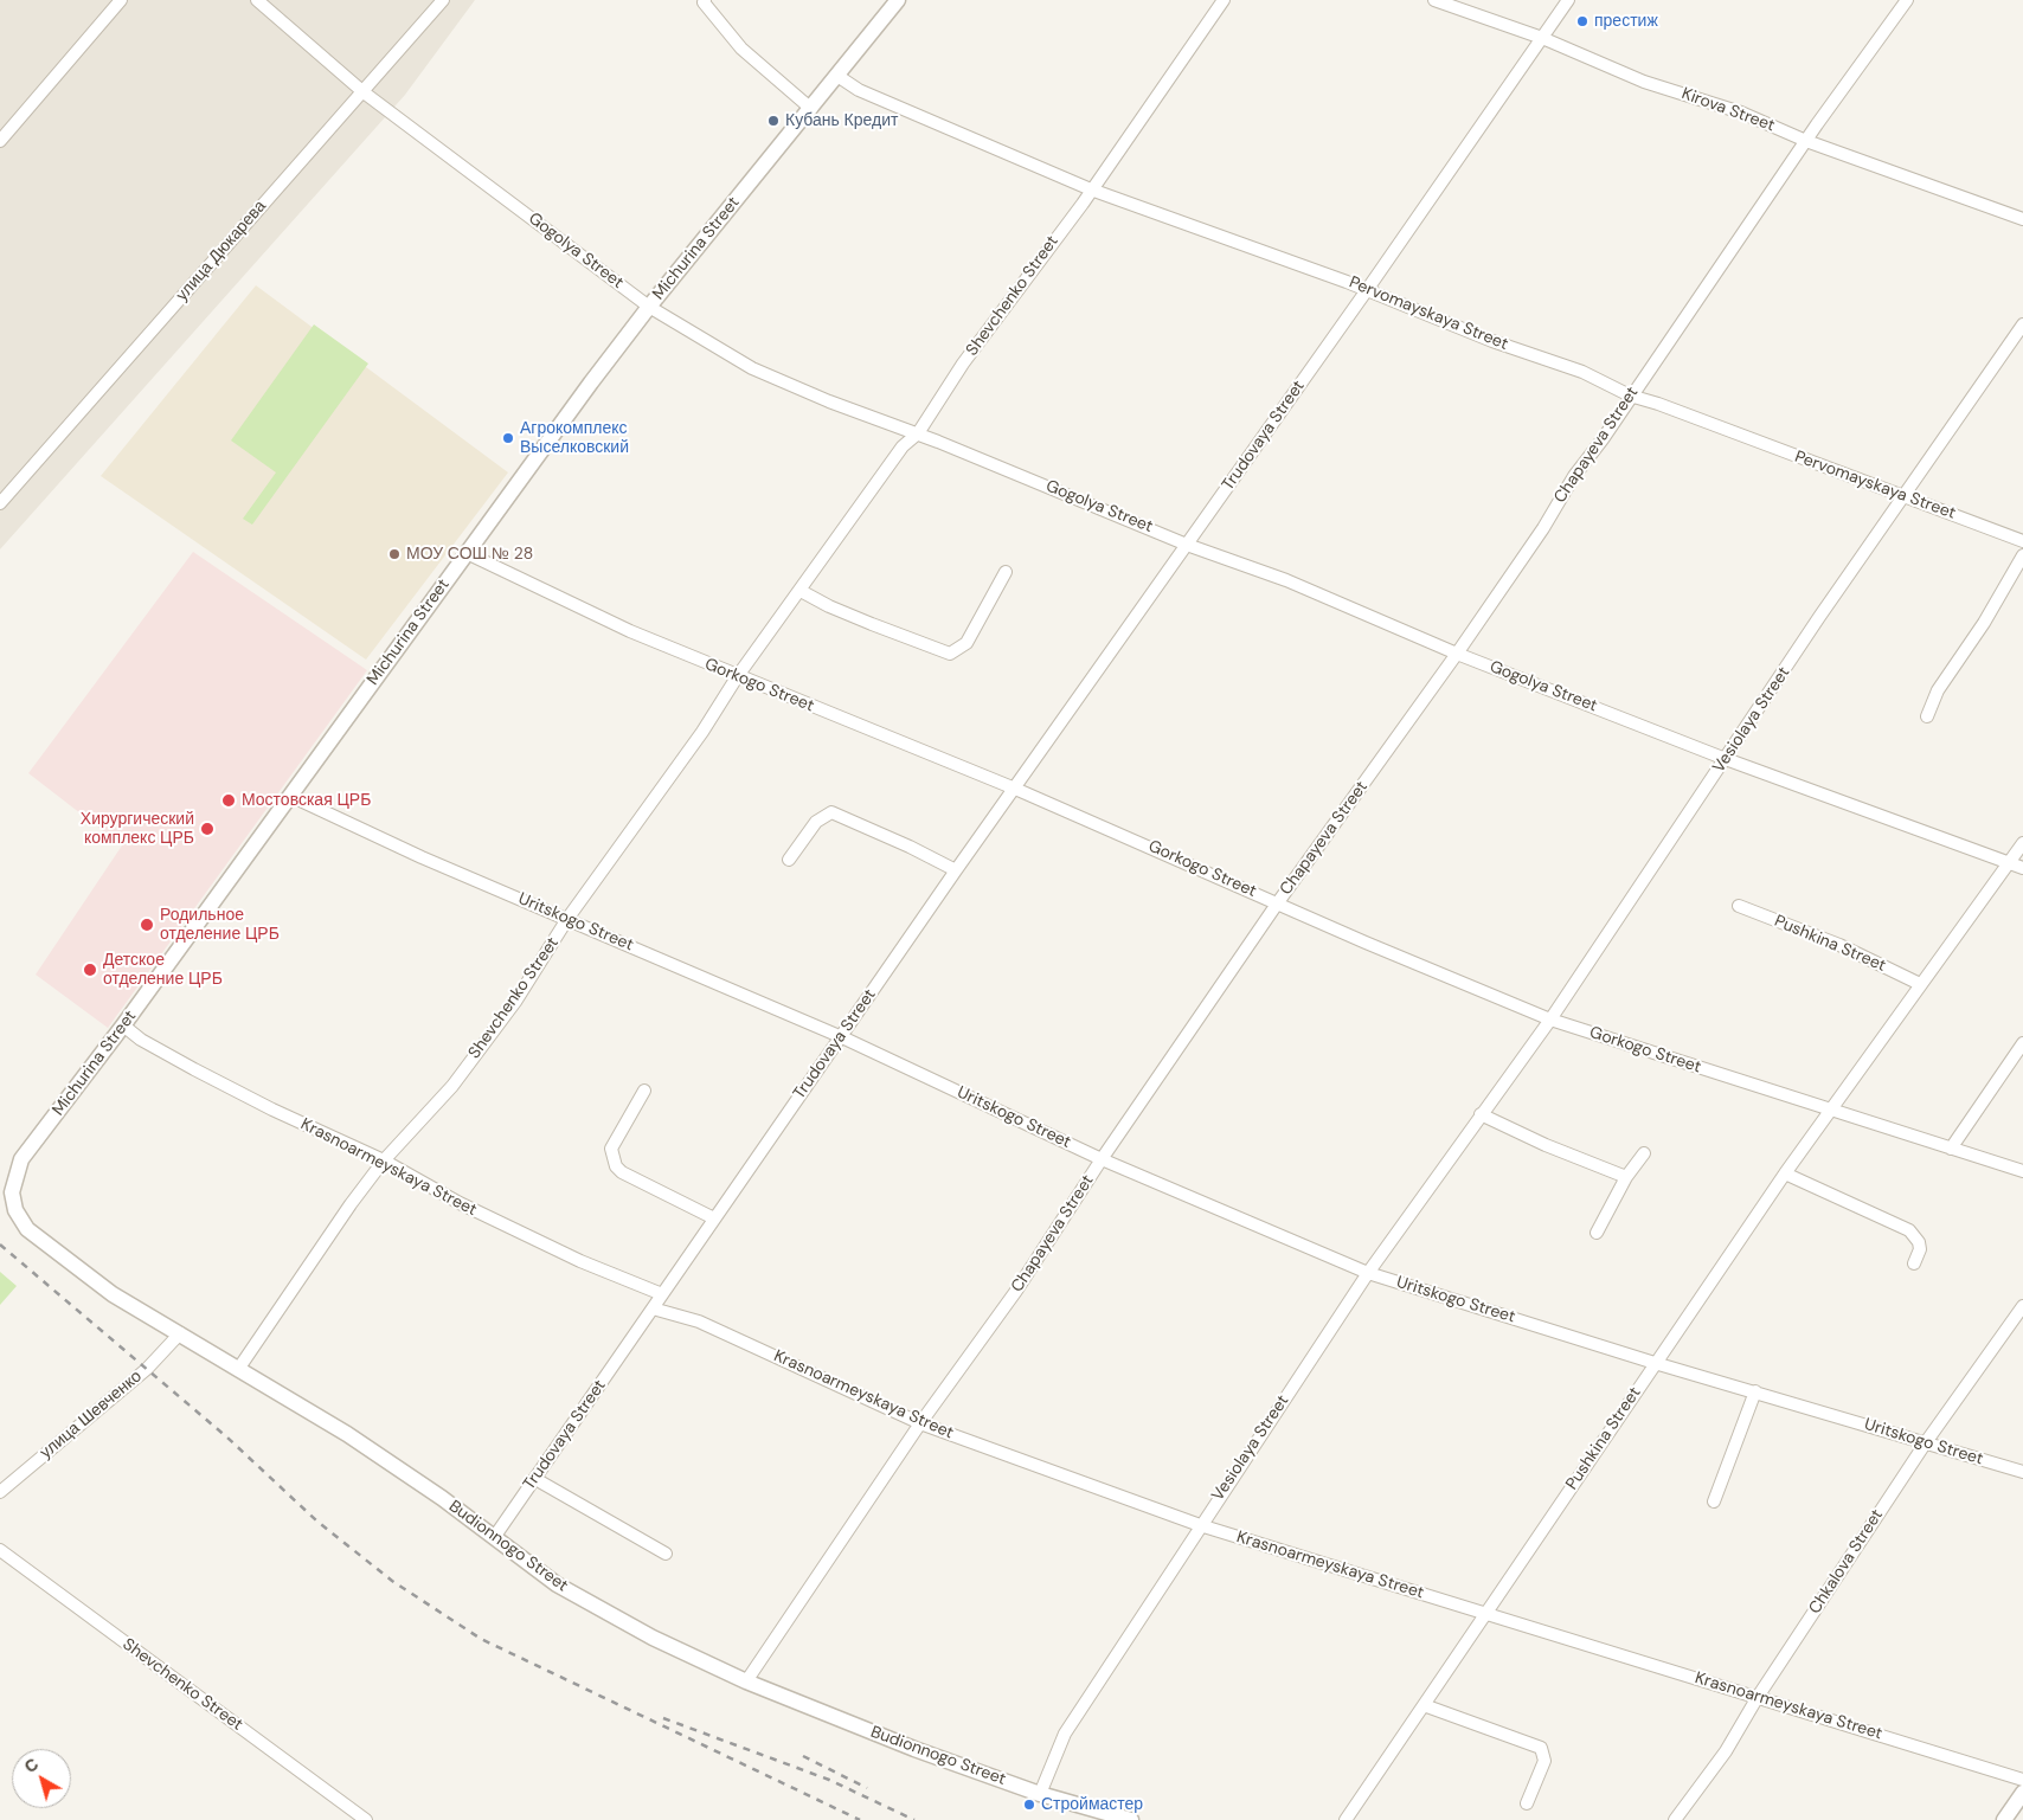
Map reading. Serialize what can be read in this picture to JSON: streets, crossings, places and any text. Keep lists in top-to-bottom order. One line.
{"streets":{"street":["Kirova Street","Michurina Street","улица Дюкарева","Gogolya Street","Shevchenko Street","Pervomayskaya Street","Trudovaya Street","Chapayeva Street","Gorkogo Street","Vesiolaya Street","Uritskogo Street","Pushkina Street","Krasnoarmeyskaya Street","улица Шевченко","Budionnogo Street","Chkalova Street"]},"crossings":[["Kirova Street","Trudovaya Street"],["Kirova Street","Chapayeva Street"],["Michurina Street","Gogolya Street"],["Michurina Street","Pervomayskaya Street"],["Michurina Street","Gorkogo Street"],["Michurina Street","Uritskogo Street"],["Michurina Street","Krasnoarmeyskaya Street"],["Michurina Street","Budionnogo Street"],["улица Дюкарева","Gogolya Street"],["Gogolya Street","Shevchenko Street"],["Gogolya Street","Trudovaya Street"],["Gogolya Street","Chapayeva Street"],["Gogolya Street","Vesiolaya Street"],["Gogolya Street","Pushkina Street"],["Shevchenko Street","Pervomayskaya Street"],["Shevchenko Street","Gorkogo Street"],["Shevchenko Street","Uritskogo Street"],["Shevchenko Street","Krasnoarmeyskaya Street"],["Shevchenko Street","Budionnogo Street"],["Pervomayskaya Street","Trudovaya Street"],["Pervomayskaya Street","Chapayeva Street"],["Pervomayskaya Street","Vesiolaya Street"],["Trudovaya Street","Gorkogo Street"],["Trudovaya Street","Uritskogo Street"],["Trudovaya Street","Krasnoarmeyskaya Street"],["Trudovaya Street","Budionnogo Street"],["Chapayeva Street","Gorkogo Street"],["Chapayeva Street","Uritskogo Street"],["Chapayeva Street","Krasnoarmeyskaya Street"],["Chapayeva Street","Budionnogo Street"],["Gorkogo Street","Vesiolaya Street"],["Gorkogo Street","Pushkina Street"],["Vesiolaya Street","Uritskogo Street"],["Vesiolaya Street","Krasnoarmeyskaya Street"],["Vesiolaya Street","Budionnogo Street"],["Uritskogo Street","Pushkina Street"],["Uritskogo Street","Chkalova Street"],["Pushkina Street","Krasnoarmeyskaya Street"],["Krasnoarmeyskaya Street","Chkalova Street"],["улица Шевченко","Budionnogo Street"]],"places":["престиж","Кубань Кредит","Агрокомплекс Выселковский","МОУ СОШ № 28","Мостовская ЦРБ","Хирургический комплекс ЦРБ","Родильное отделение ЦРБ","Детское отделение ЦРБ","Строймастер"],"north":"top left"}
